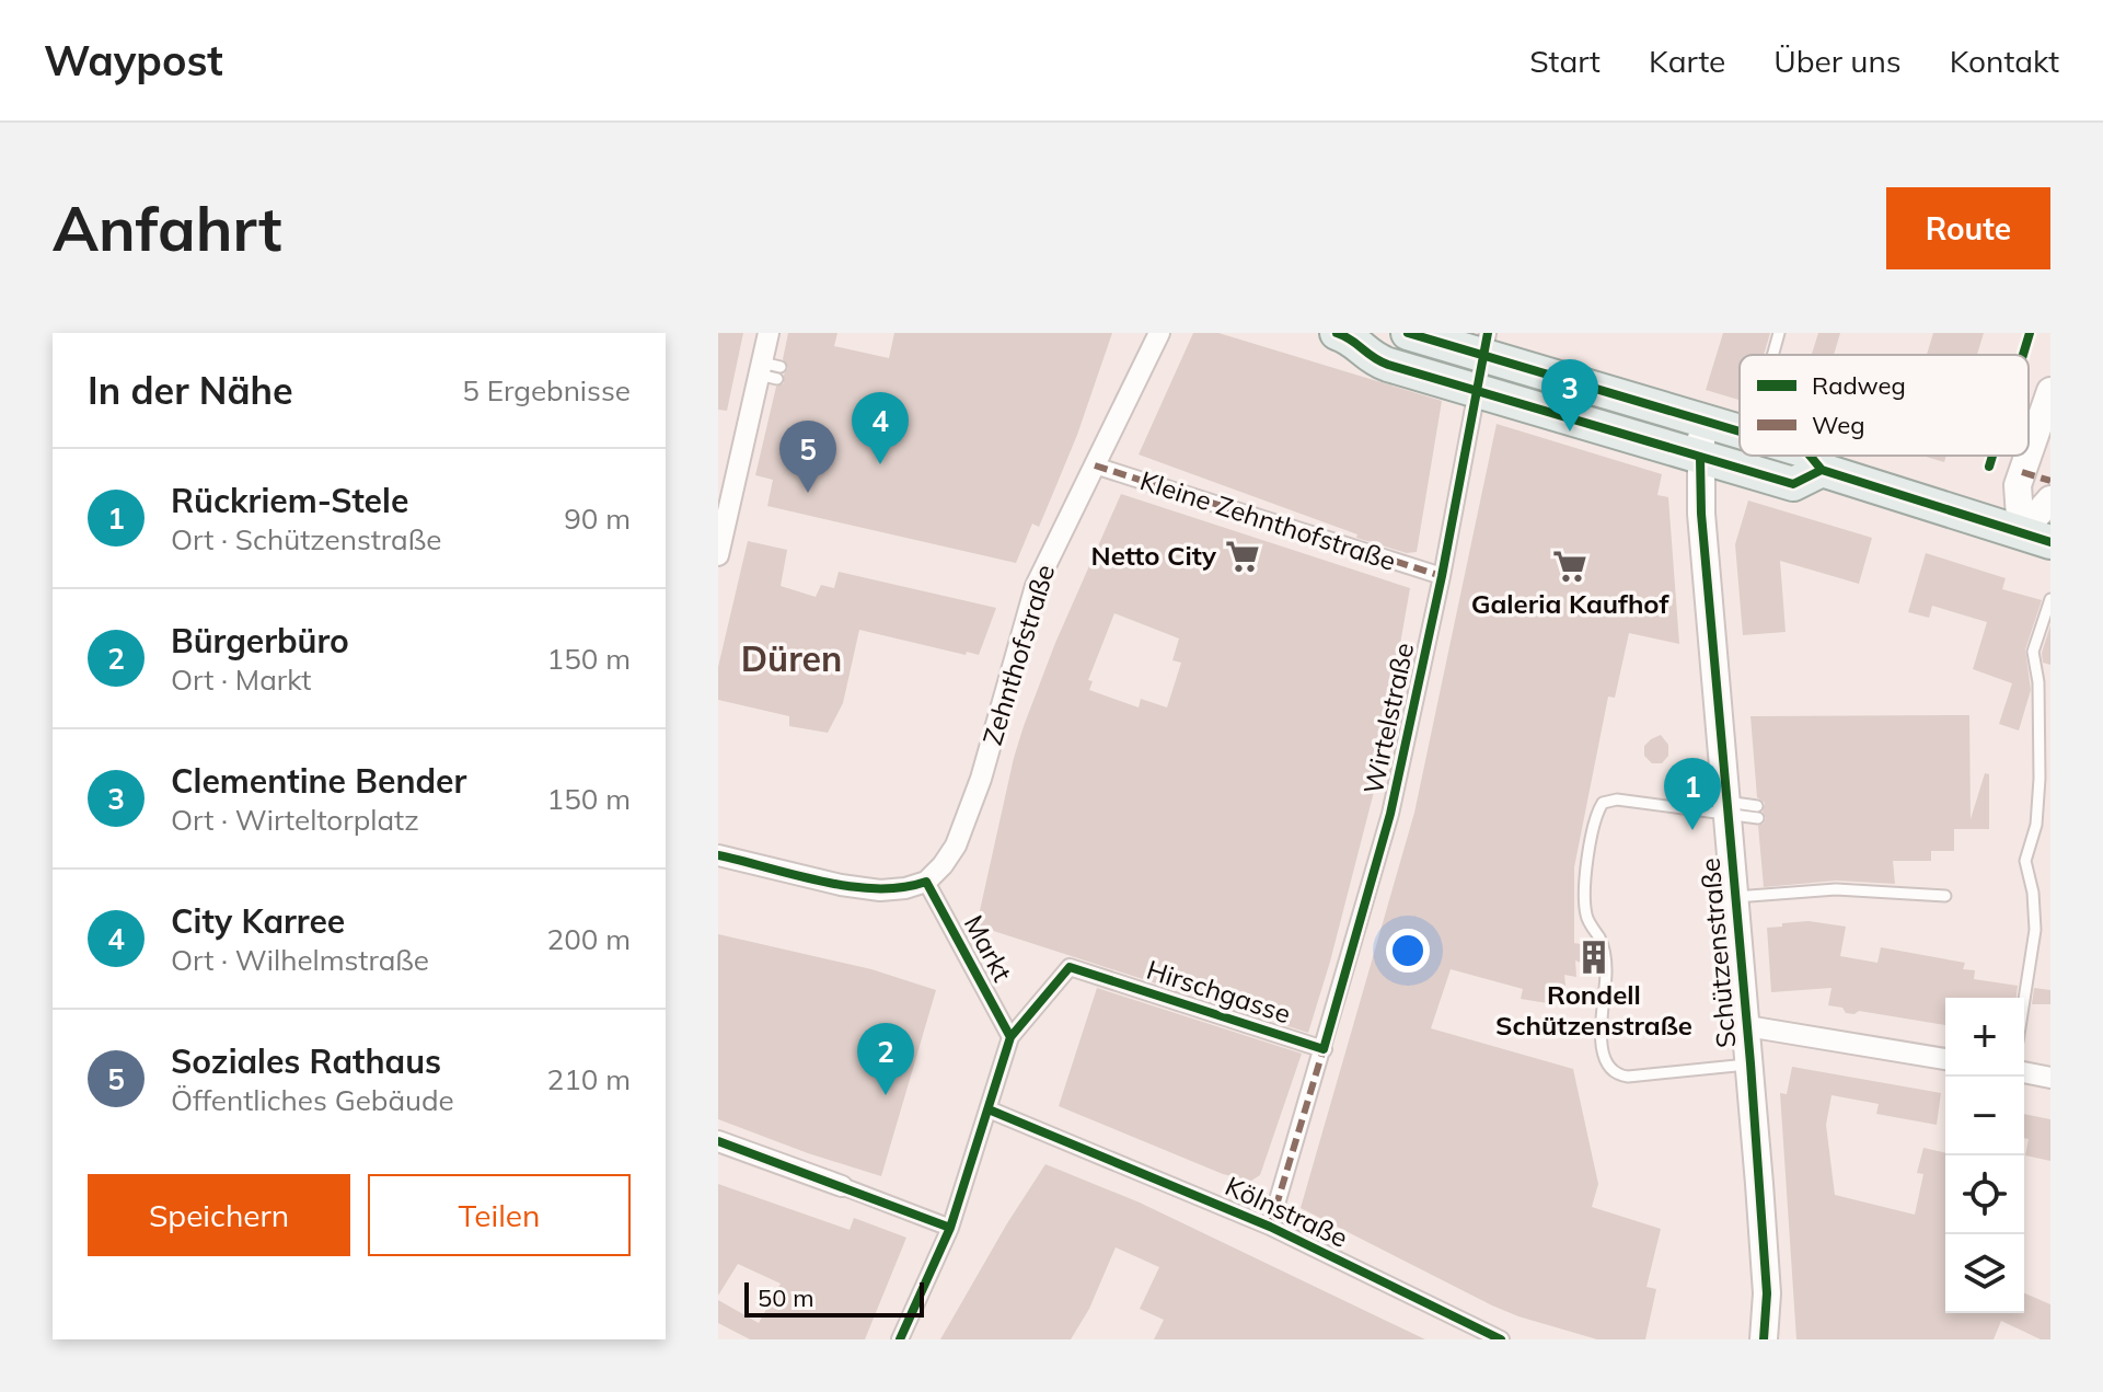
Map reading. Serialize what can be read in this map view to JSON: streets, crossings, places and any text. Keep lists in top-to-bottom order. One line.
{"streets":{"street":["Kleine Zehnthofstraße","Zehnthofstraße","Wirtelstraße","Markt","Schützenstraße","Hirschgasse","Kölnstraße"]},"crossings":[["Kleine Zehnthofstraße","Zehnthofstraße"],["Kleine Zehnthofstraße","Wirtelstraße"],["Zehnthofstraße","Markt"],["Wirtelstraße","Hirschgasse"],["Wirtelstraße","Kölnstraße"],["Markt","Hirschgasse"],["Markt","Kölnstraße"]],"districts":["Düren"],"places":{"supermarket":["Netto City","Galeria Kaufhof"],"building":["Rondell Schützenstraße"]},"legend":["Radweg","Weg"],"scale_bar":"50 m","page":{"header":"Waypost","nav":["Start","Karte","Über uns","Kontakt"],"buttons":["Route",["Speichern","Teilen"]],"title":"Anfahrt","heading":["In der Nähe","5 Ergebnisse"],"pins":["3","4","5","1","2"],"list":[{"mark":"1","name":"Rückriem-Stele","note":"Ort · Schützenstraße","value":"90 m"},{"mark":"2","name":"Bürgerbüro","note":"Ort · Markt","value":"150 m"},{"mark":"3","name":"Clementine Bender","note":"Ort · Wirteltorplatz","value":"150 m"},{"mark":"4","name":"City Karree","note":"Ort · Wilhelmstraße","value":"200 m"},{"mark":"5","name":"Soziales Rathaus","note":"Öffentliches Gebäude","value":"210 m"}],"map_buttons":["+","−"],"scale":"50 m"}}
